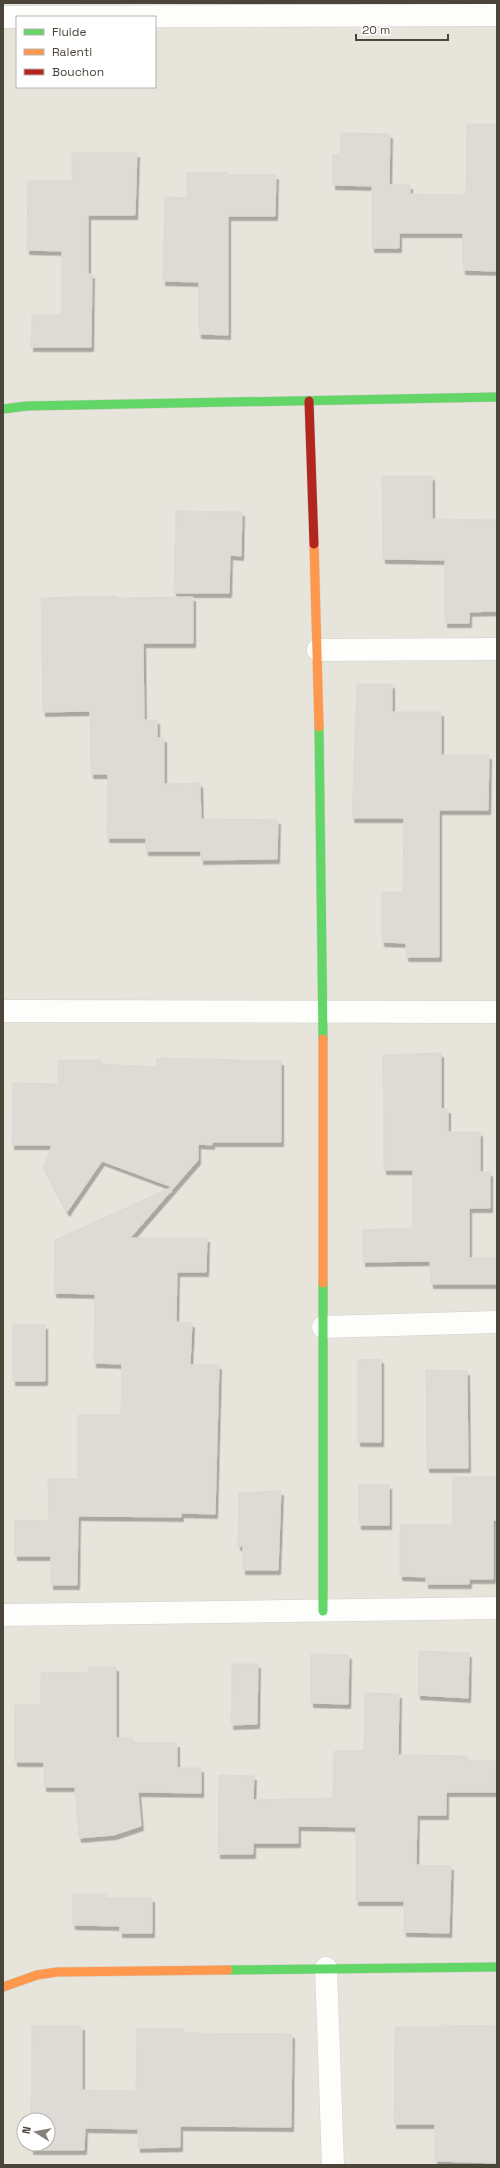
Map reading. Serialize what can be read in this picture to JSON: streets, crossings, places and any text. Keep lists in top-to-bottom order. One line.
{"legend":["Fluide","Ralenti","Bouchon"],"scale_bar":"20 m","north":"left"}
